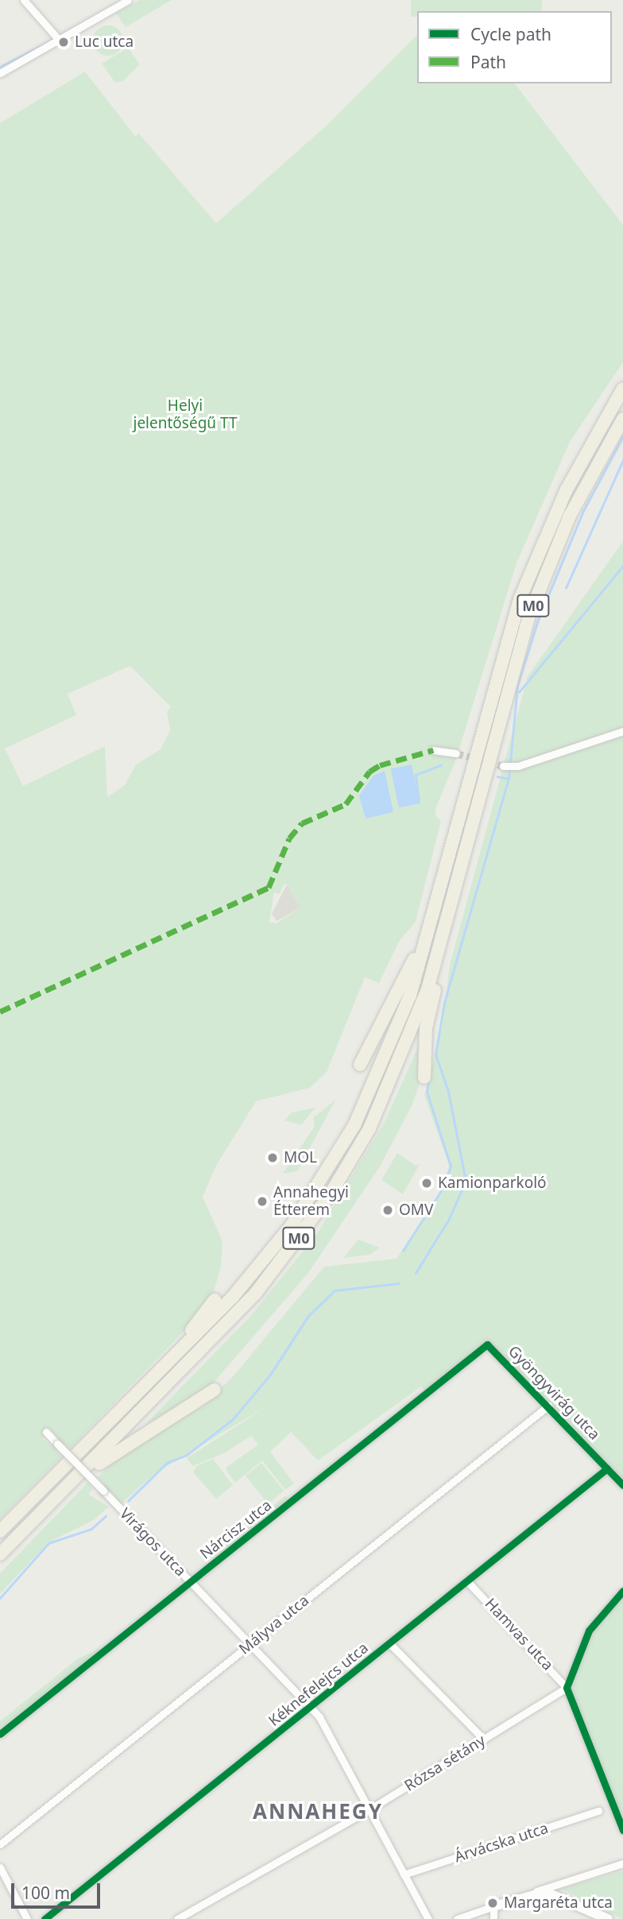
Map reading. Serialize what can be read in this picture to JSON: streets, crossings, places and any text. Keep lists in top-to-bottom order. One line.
{"streets":{"highway":["M0"],"street":["Gyöngyvirág utca","Nárcisz utca","Virágos utca","Mályva utca","Hamvas utca","Kéknefelejcs utca","Rózsa sétány","Árvácska utca"]},"crossings":[["Gyöngyvirág utca","Nárcisz utca"],["Gyöngyvirág utca","Mályva utca"],["Gyöngyvirág utca","Kéknefelejcs utca"],["Nárcisz utca","Virágos utca"],["Virágos utca","Mályva utca"],["Virágos utca","Kéknefelejcs utca"],["Virágos utca","Rózsa sétány"],["Virágos utca","Árvácska utca"],["Hamvas utca","Kéknefelejcs utca"],["Hamvas utca","Rózsa sétány"]],"districts":["ANNAHEGY"],"parks":["Helyi jelentőségű TT"],"places":["Luc utca","MOL","Kamionparkoló","Annahegyi Étterem","OMV","Margaréta utca"],"legend":["Cycle path","Path"],"scale_bar":"100 m"}
